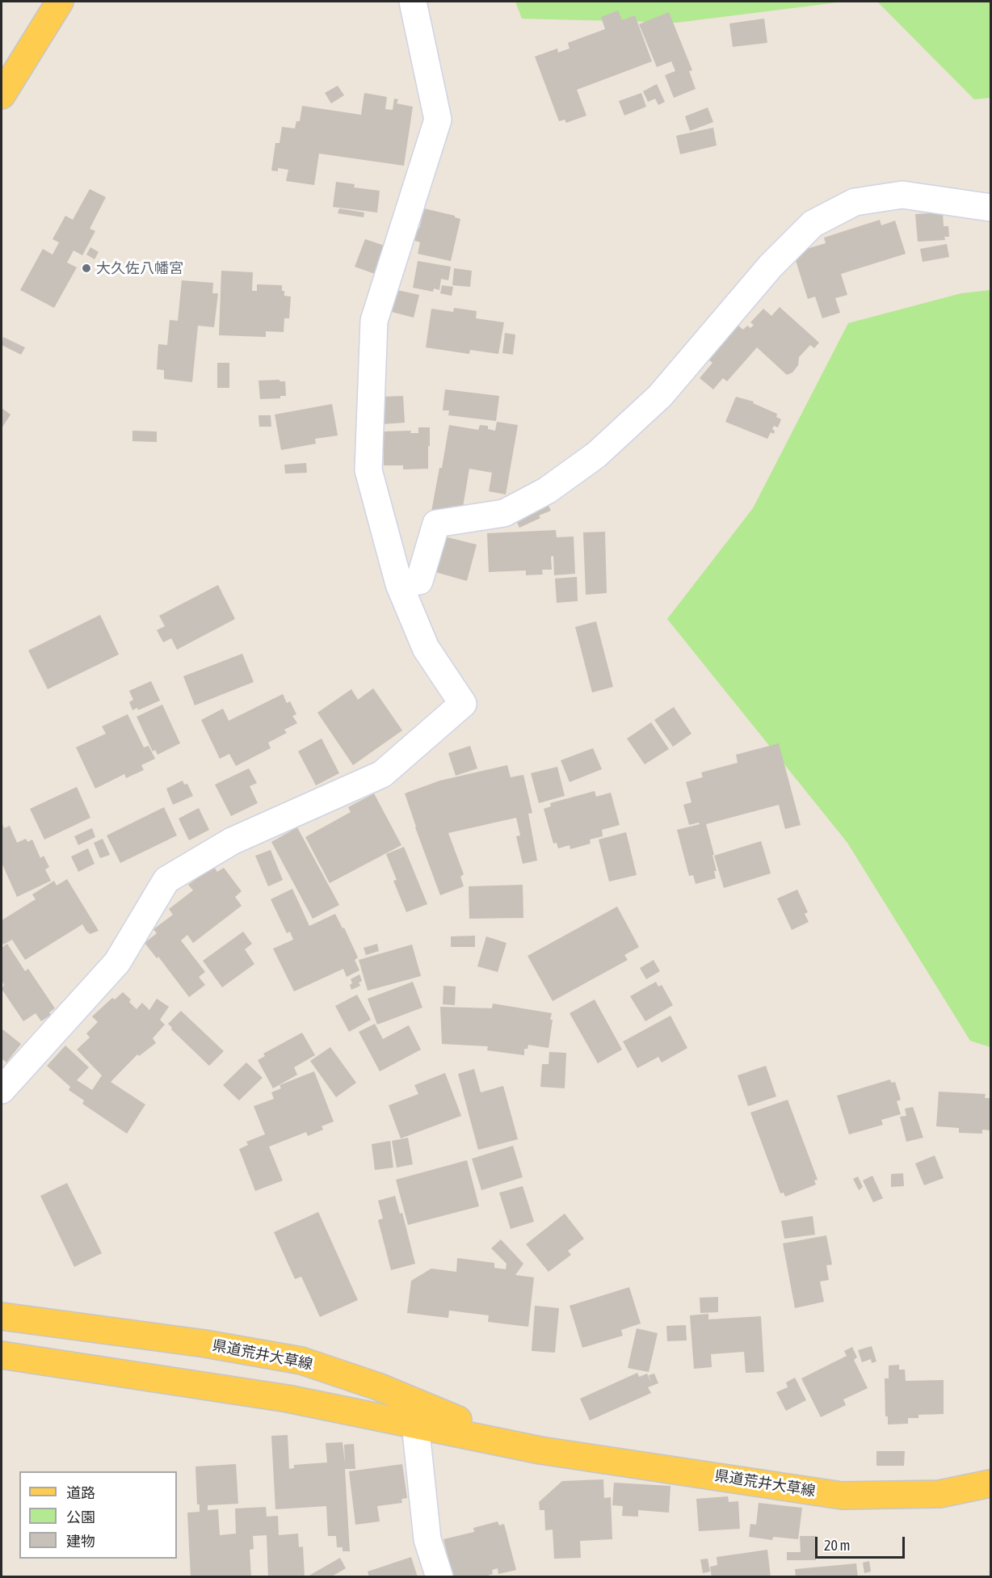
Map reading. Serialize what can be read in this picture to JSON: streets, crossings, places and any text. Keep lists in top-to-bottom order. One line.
{"streets":{"main road":["県道荒井大草線"]},"places":["大久佐八幡宮"],"legend":["道路","公園","建物"],"scale_bar":"20 m"}
